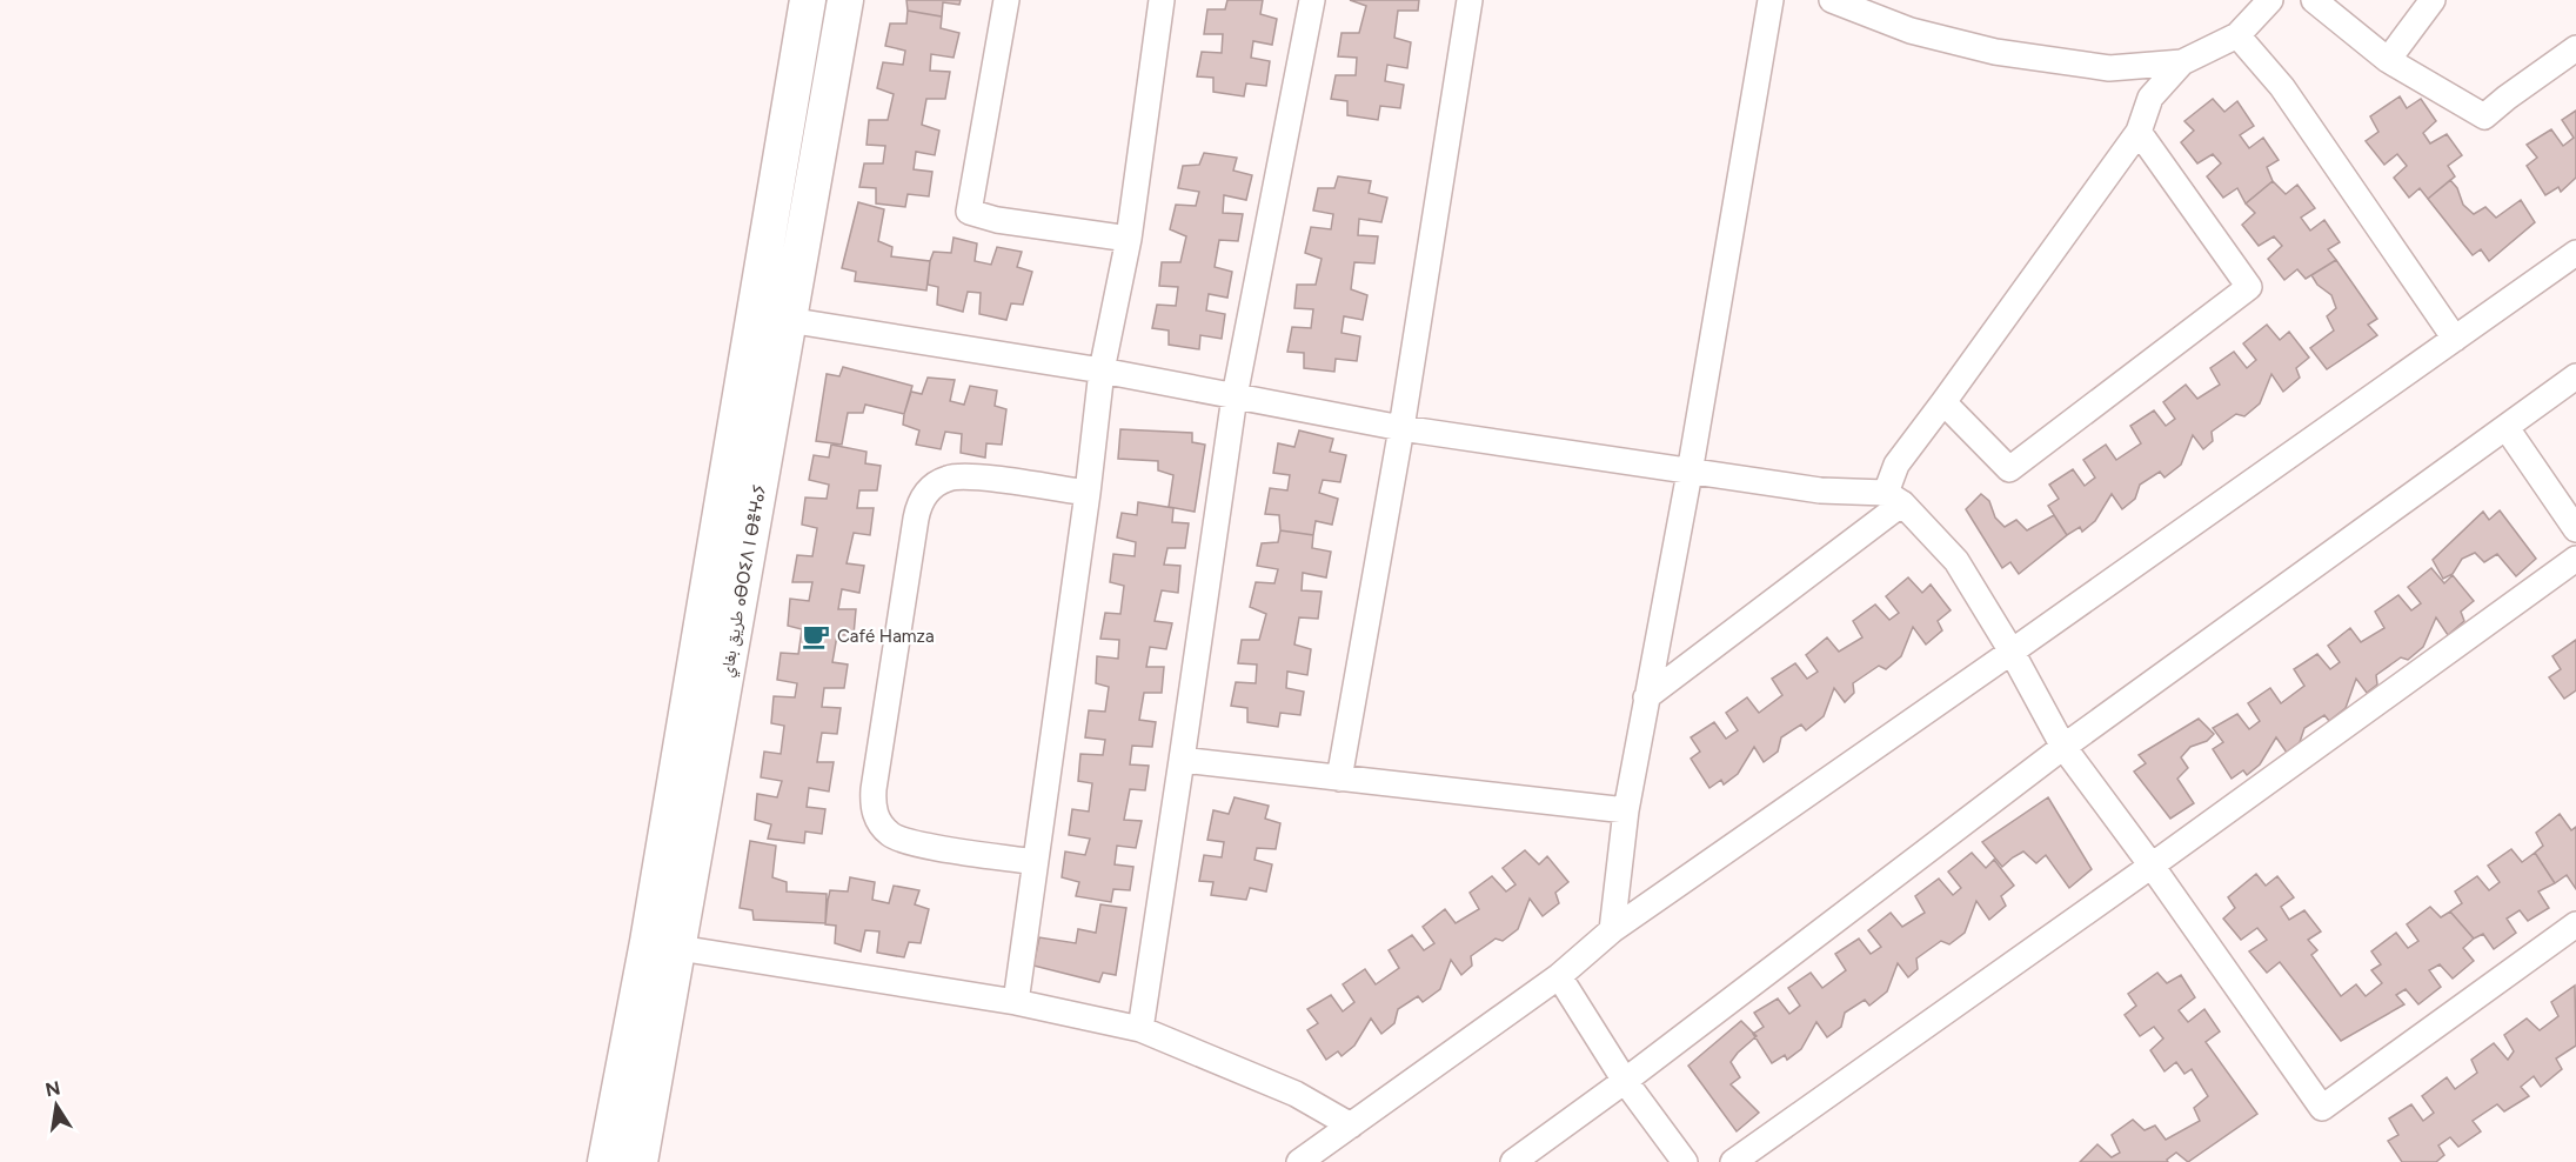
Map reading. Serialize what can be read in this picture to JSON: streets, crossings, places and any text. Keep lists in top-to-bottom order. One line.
{"streets":{"main road":["طريق بغاي ⴰⴱⵔⵉⴷ ⵏ ⴱⴻⵖⴰⵢ"]},"places":{"cafe":["Café Hamza"]},"north":"top"}
